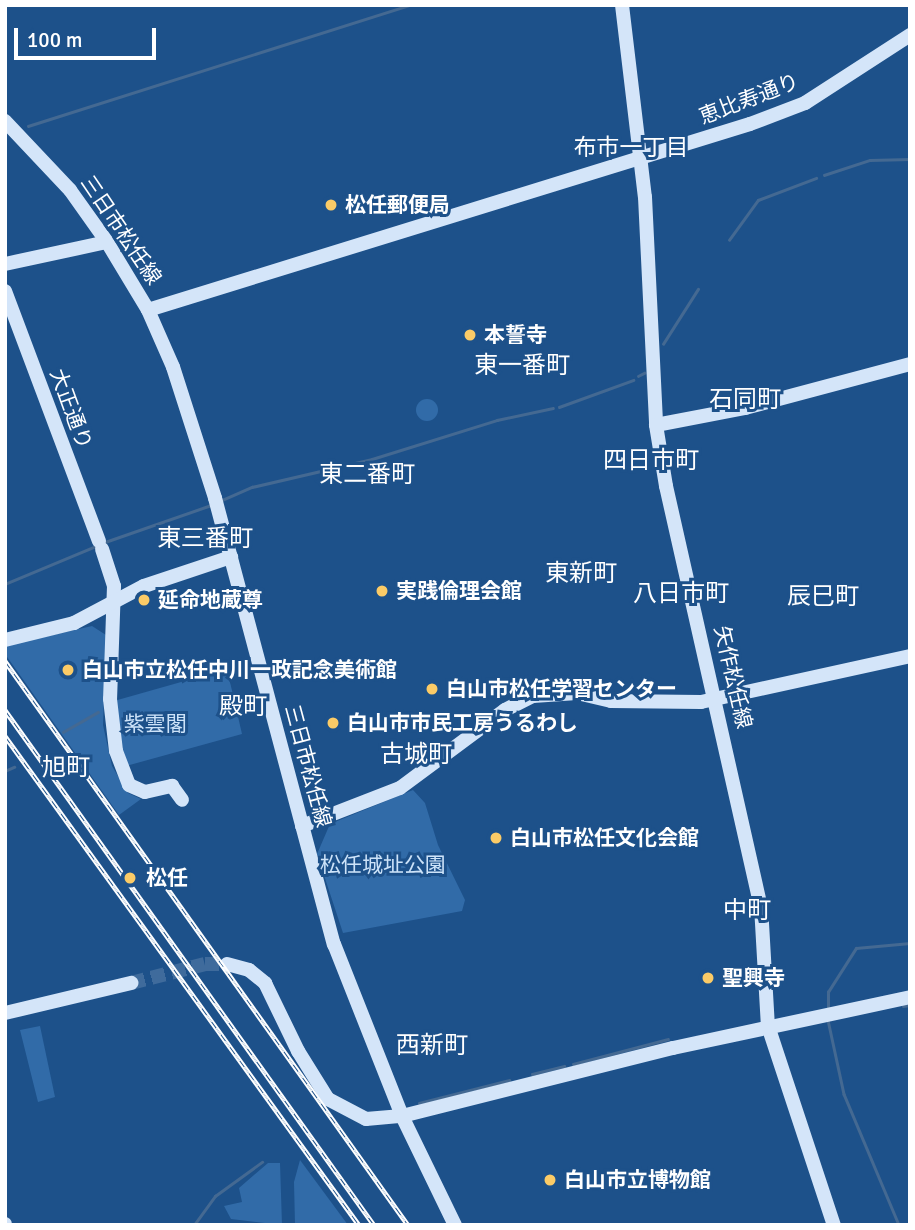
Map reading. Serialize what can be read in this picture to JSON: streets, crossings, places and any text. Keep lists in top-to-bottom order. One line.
{"streets":{"main road":["恵比寿通り","三日市松任線","大正通り","矢作松任線"]},"crossings":[["恵比寿通り","三日市松任線"],["恵比寿通り","矢作松任線"]],"districts":["布市一丁目","東一番町","石同町","四日市町","東二番町","東三番町","東新町","八日市町","辰巳町","殿町","古城町","旭町","中町","西新町"],"parks":["紫雲閣","松任城址公園"],"places":["松任郵便局","本誓寺","実践倫理会館","延命地蔵尊","白山市立松任中川一政記念美術館","白山市松任学習センター","白山市市民工房うるわし","白山市松任文化会館","松任","聖興寺","白山市立博物館"],"scale_bar":"100 m"}
